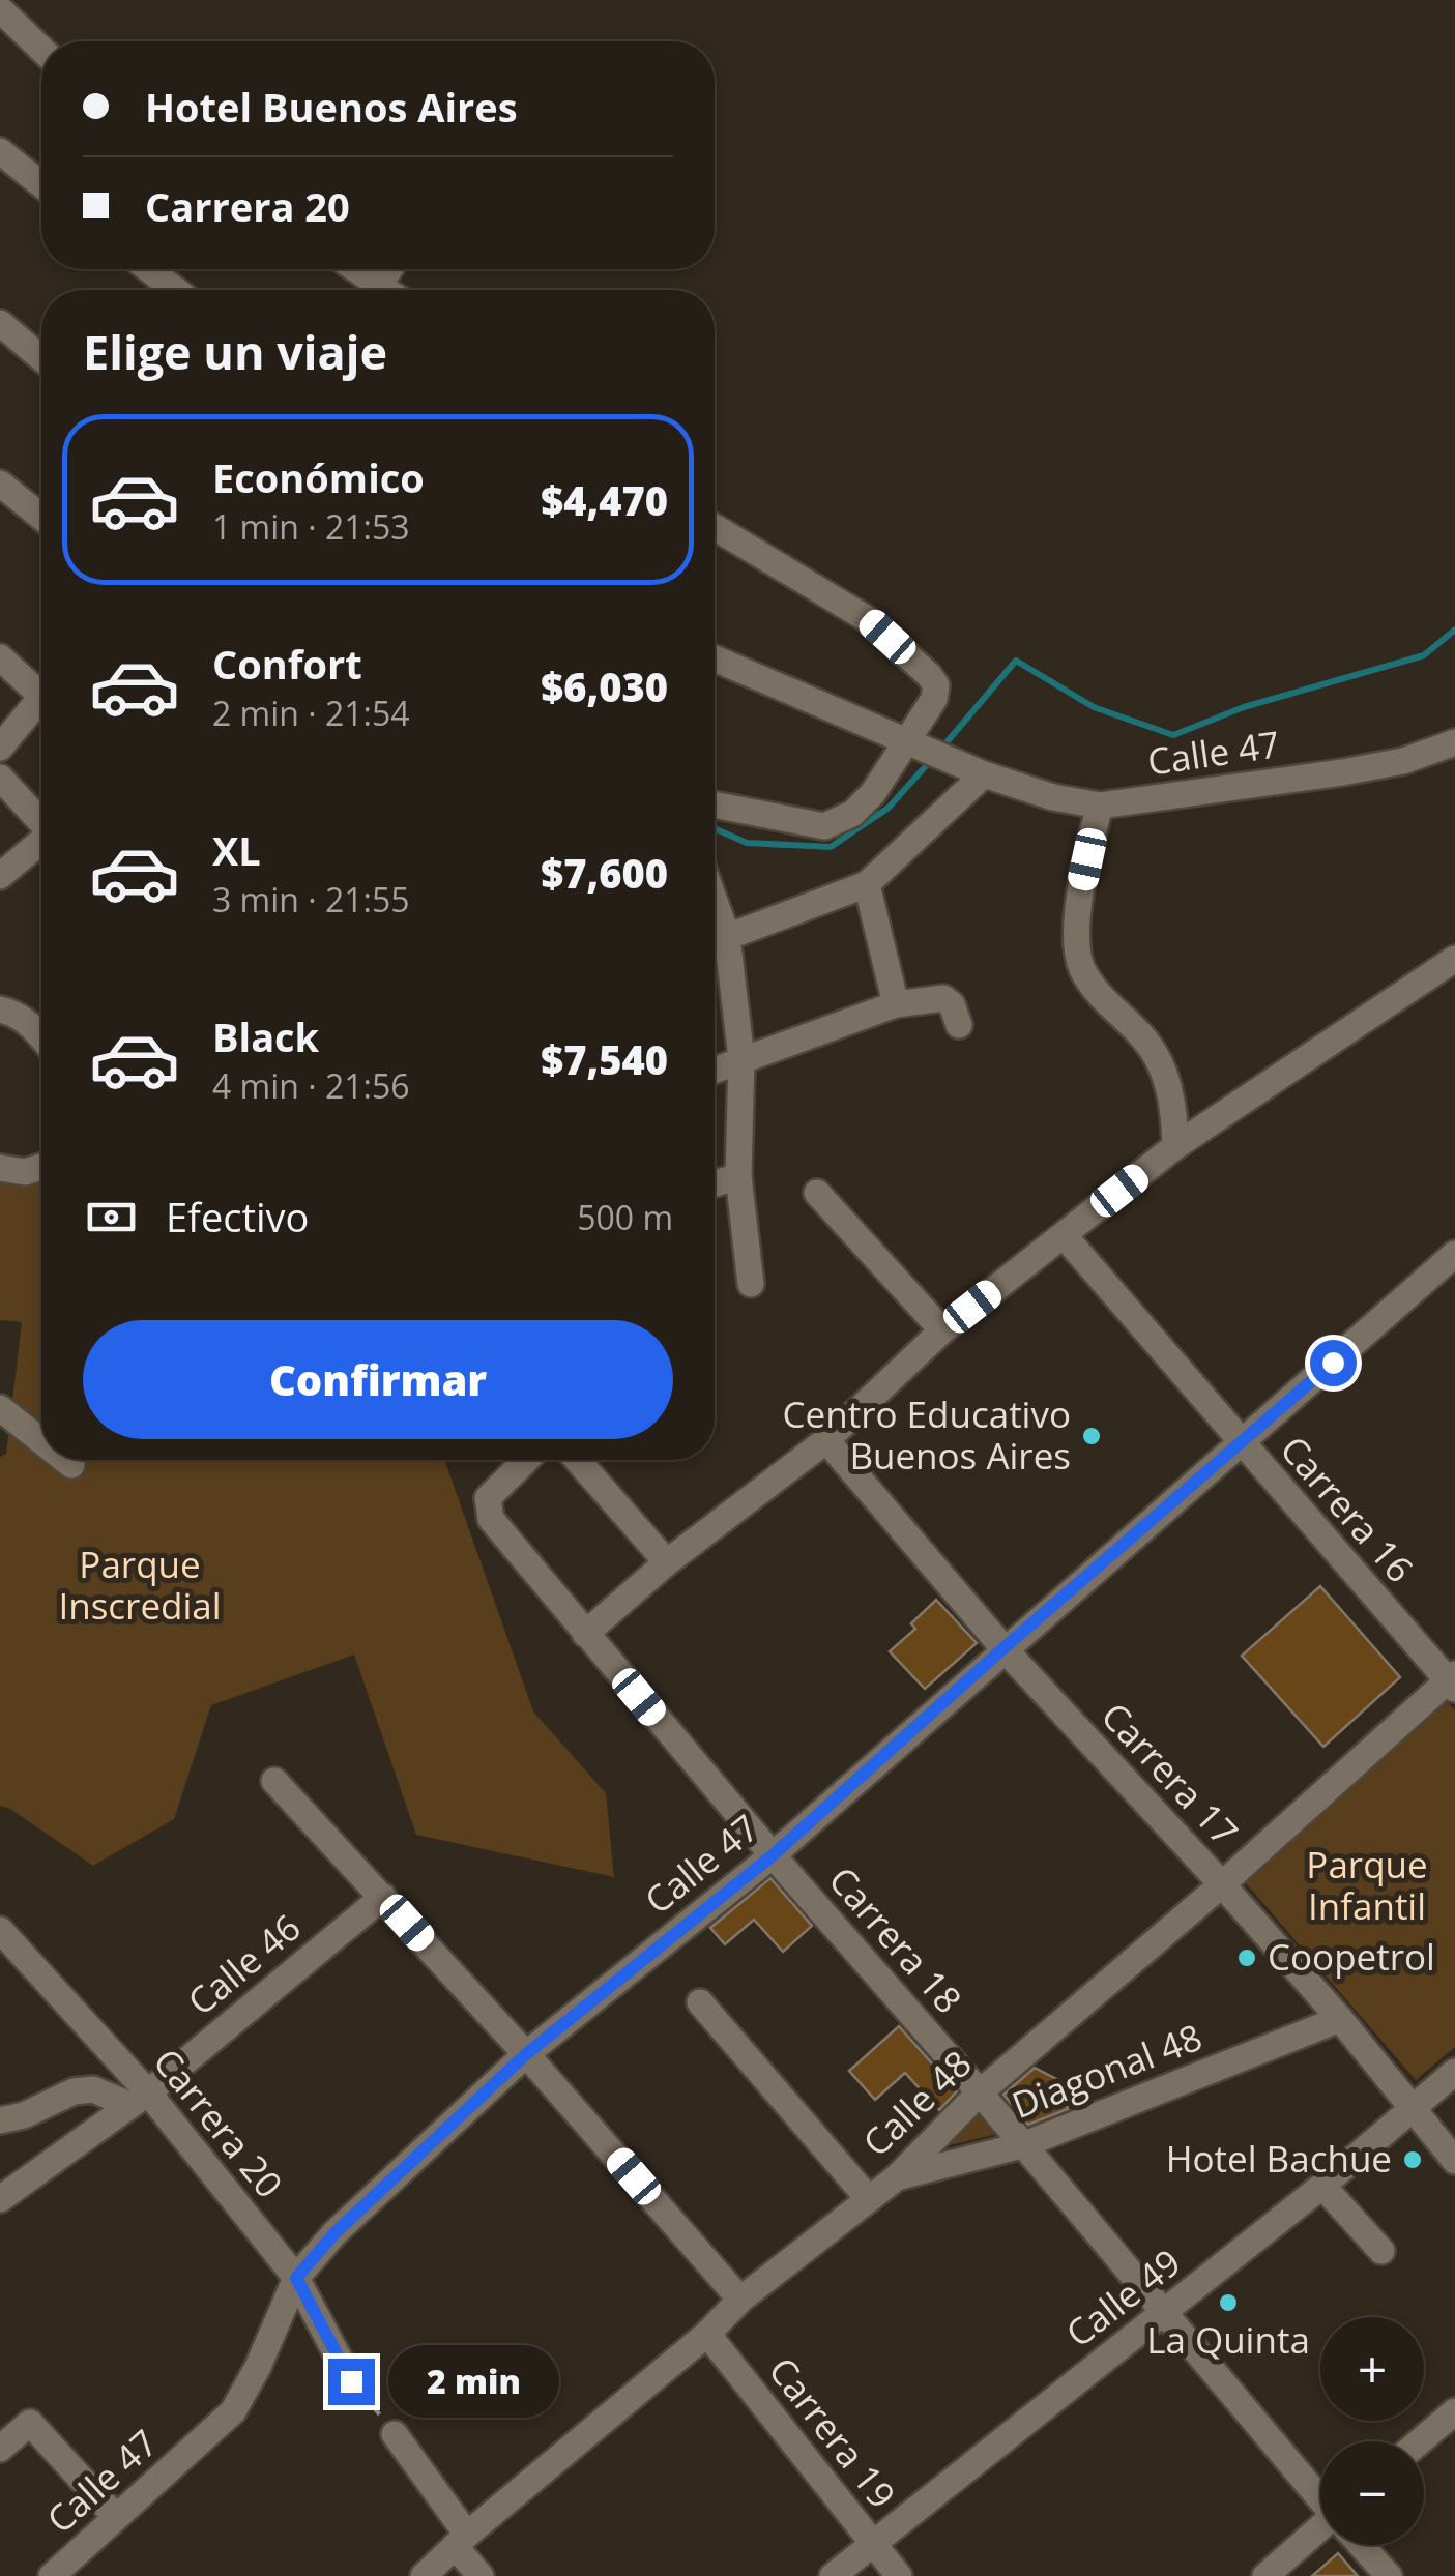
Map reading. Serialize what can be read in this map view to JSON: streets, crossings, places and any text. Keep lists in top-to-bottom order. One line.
{"streets":{"street":["Calle 47","Carrera 16","Carrera 17","Carrera 18","Calle 46","Diagonal 48","Calle 48","Carrera 20","Calle 49","Carrera 19"]},"crossings":[["Calle 47","Carrera 16"],["Calle 47","Carrera 17"],["Calle 47","Carrera 18"],["Calle 47","Carrera 20"],["Carrera 16","Calle 48"],["Carrera 17","Diagonal 48"],["Carrera 17","Calle 48"],["Carrera 17","Calle 49"],["Carrera 18","Diagonal 48"],["Carrera 18","Calle 48"],["Carrera 18","Calle 49"],["Calle 46","Carrera 20"],["Diagonal 48","Calle 48"],["Calle 48","Carrera 19"],["Calle 49","Carrera 19"]],"parks":["Parque Inscredial","Parque Infantil"],"places":["Centro Educativo Buenos Aires","Coopetrol","Hotel Bachue","La Quinta"],"page":{"banner":["Hotel Buenos Aires","Carrera 20"],"heading":"Elige un viaje","list":[{"name":"Económico","note":"1 min · 21:53","value":"$4,470"},{"name":"Confort","note":"2 min · 21:54","value":"$6,030"},{"name":"XL","note":"3 min · 21:55","value":"$7,600"},{"name":"Black","note":"4 min · 21:56","value":"$7,540"}],"pay":["Efectivo","500 m"],"buttons":"Confirmar","map_buttons":["+","−"],"bubble":"2 min"}}
